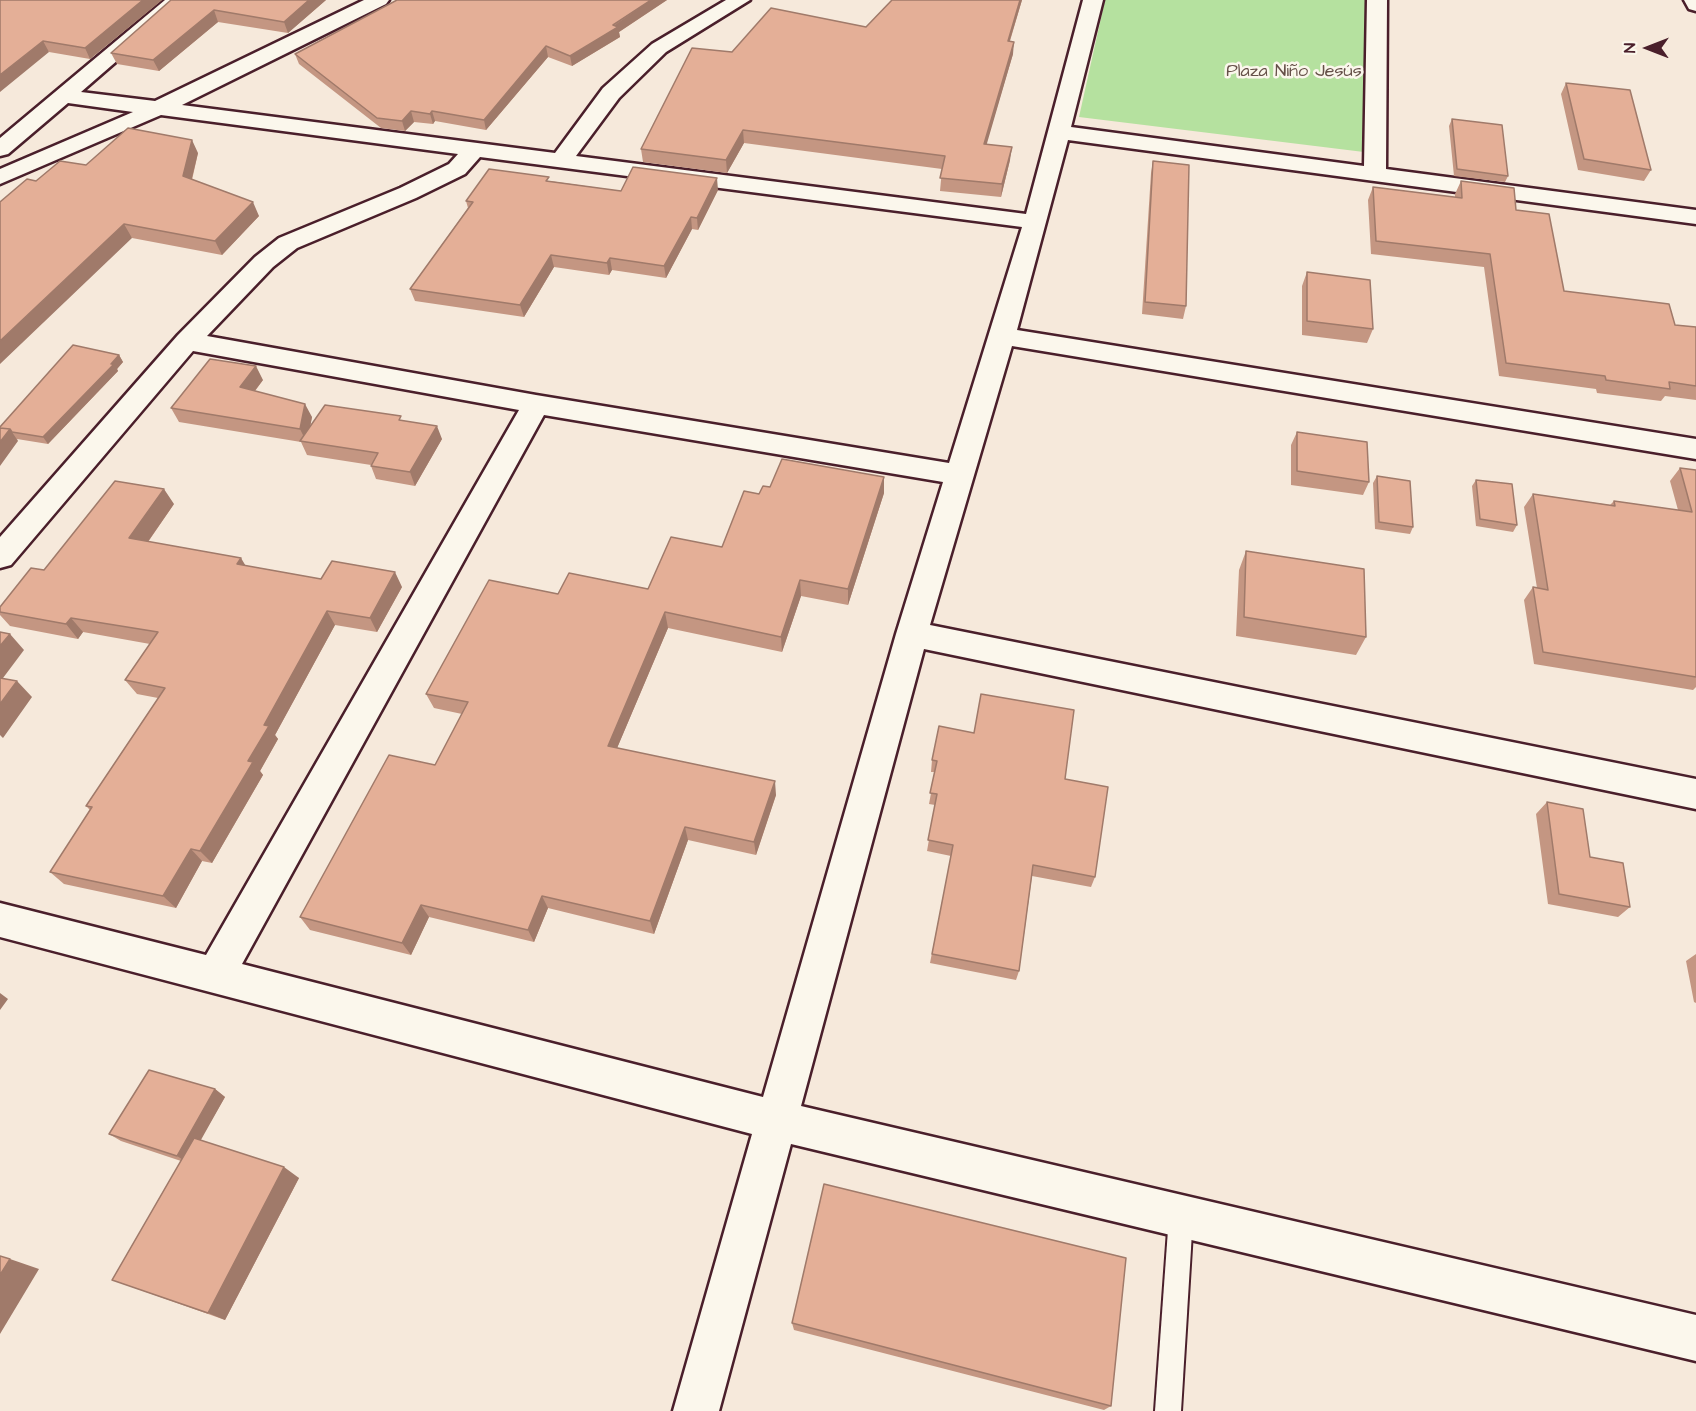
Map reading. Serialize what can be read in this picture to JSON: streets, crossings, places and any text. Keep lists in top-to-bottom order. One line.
{"parks":["Plaza Niño Jesús"],"north":"left"}
